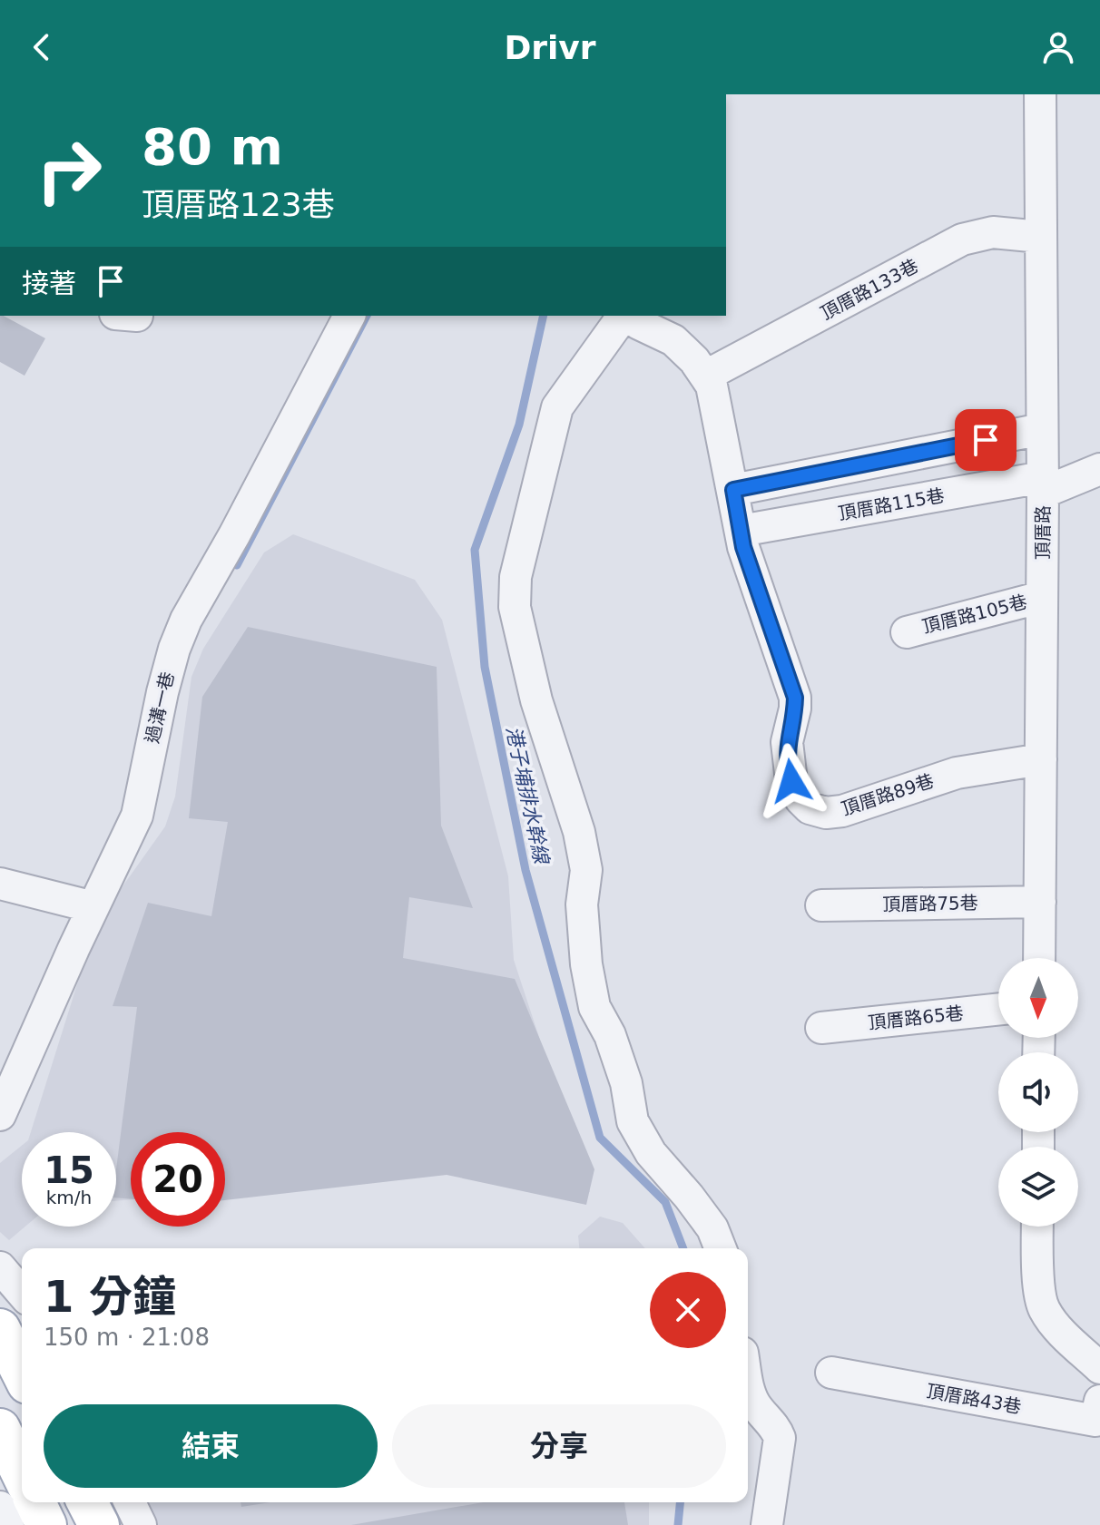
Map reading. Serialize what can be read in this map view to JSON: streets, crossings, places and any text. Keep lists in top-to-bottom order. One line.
{"streets":{"street":["頂厝路133巷","頂厝路115巷","頂厝路","頂厝路105巷","過溝一巷","頂厝路89巷","頂厝路75巷","頂厝路65巷","頂厝路43巷"]},"crossings":[["頂厝路133巷","頂厝路"],["頂厝路133巷","頂厝路89巷"],["頂厝路115巷","頂厝路"],["頂厝路115巷","頂厝路89巷"],["頂厝路","頂厝路105巷"],["頂厝路","頂厝路89巷"],["頂厝路","頂厝路75巷"]],"water":["港子埔排水幹線"],"north":"bottom","page":{"header":"Drivr","turn":["80 m","頂厝路123巷"],"then":"接著","speed":"15 km/h","limit":"20","heading":["1 分鐘","150 m · 21:08"],"buttons":["結束","分享"]}}
